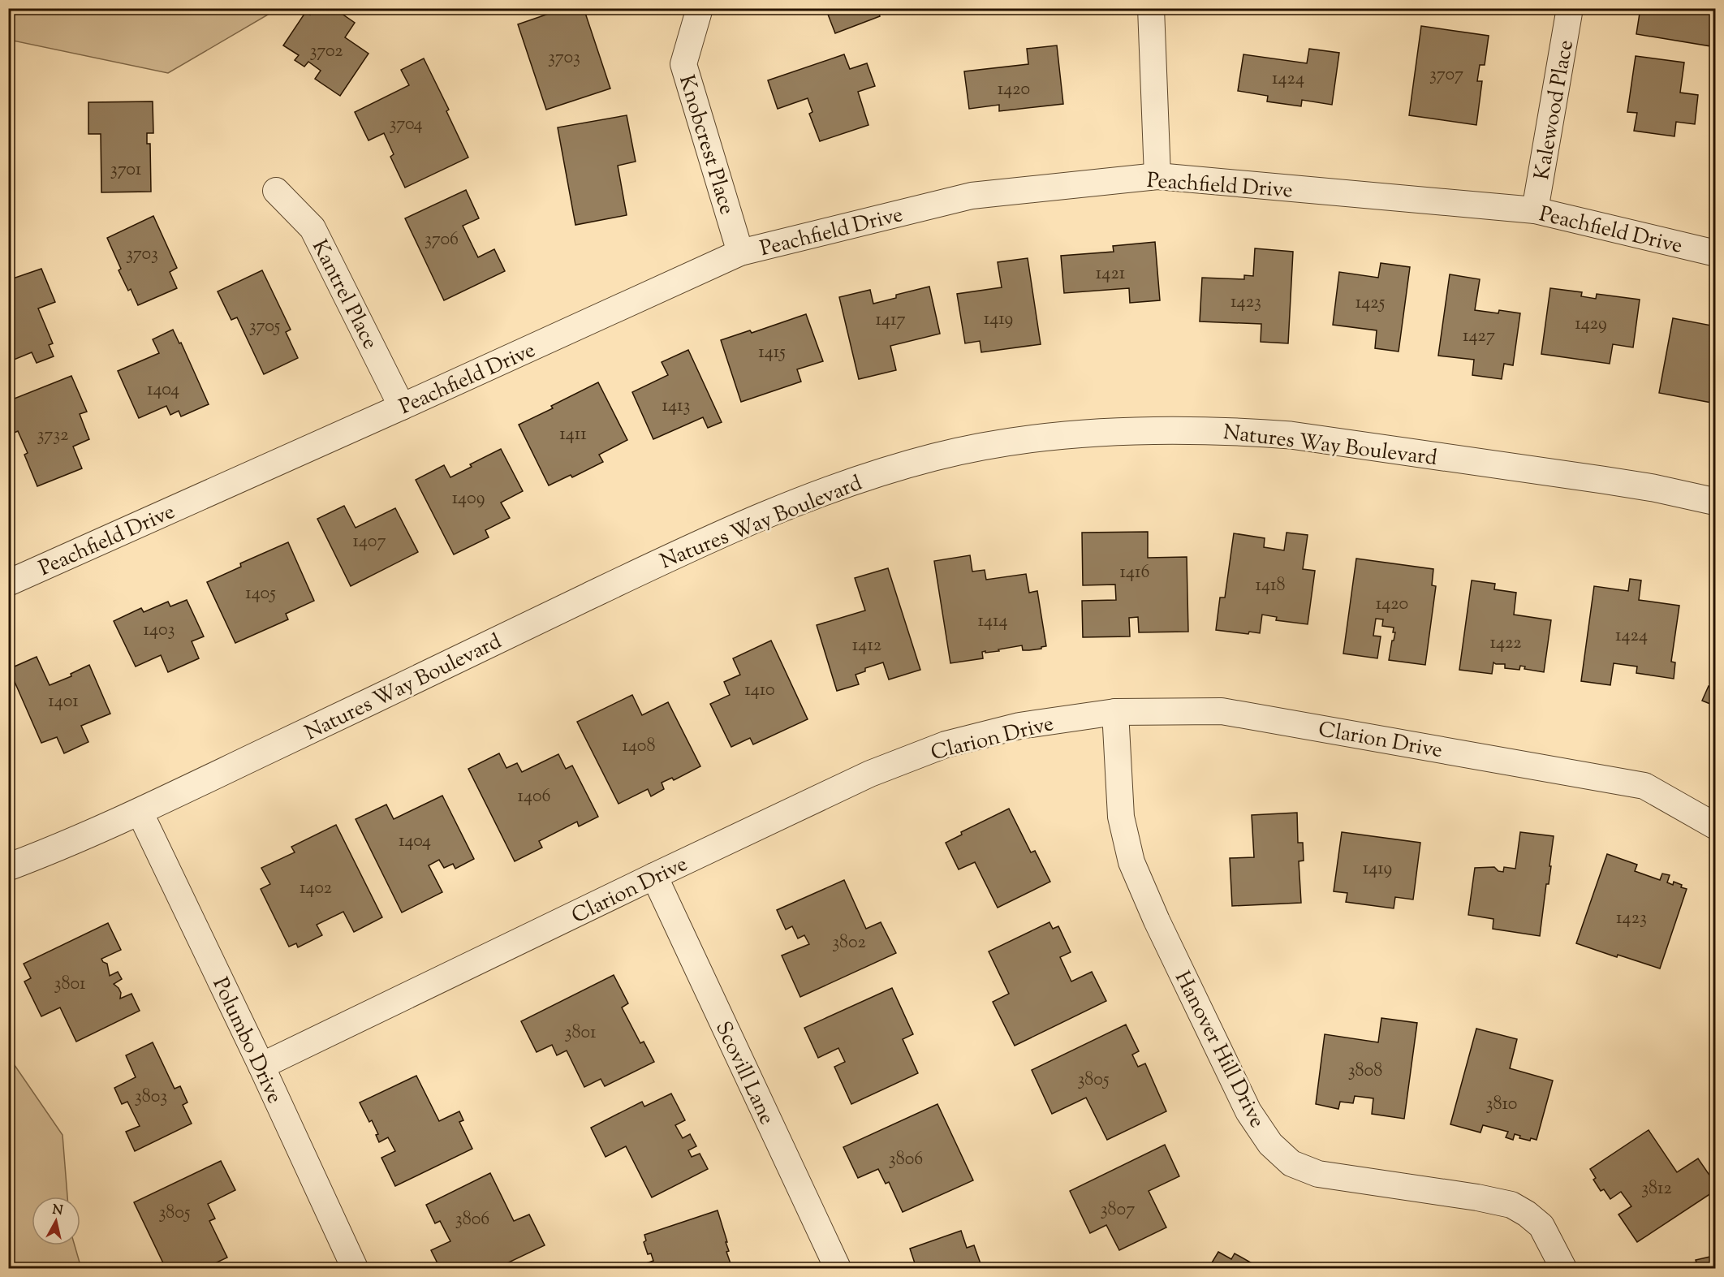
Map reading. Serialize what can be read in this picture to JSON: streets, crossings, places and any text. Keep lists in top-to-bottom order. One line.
{"streets":{"street":["Kalewood Place","Knobcrest Place","Peachfield Drive","Kantrel Place","Natures Way Boulevard","Clarion Drive","Polumbo Drive","Hanover Hill Drive","Scovill Lane"]},"crossings":[["Kalewood Place","Peachfield Drive"],["Knobcrest Place","Peachfield Drive"],["Peachfield Drive","Kantrel Place"],["Natures Way Boulevard","Polumbo Drive"],["Clarion Drive","Polumbo Drive"],["Clarion Drive","Hanover Hill Drive"],["Clarion Drive","Scovill Lane"]],"house_numbers":["3702","3703","3707","1424","1420","3704","3701","3706","3703","1421","1423","1425","1419","1417","1429","3705","1427","1415","1404","1413","1411","3732","1409","1407","1416","1418","1405","1420","1414","1403","1424","1422","1412","1410","1401","1408","1406","1404","1419","1402","1423","3802","3801","3801","3808","3805","3803","3810","3806","3812","3807","3805","3806"],"north":"top"}
